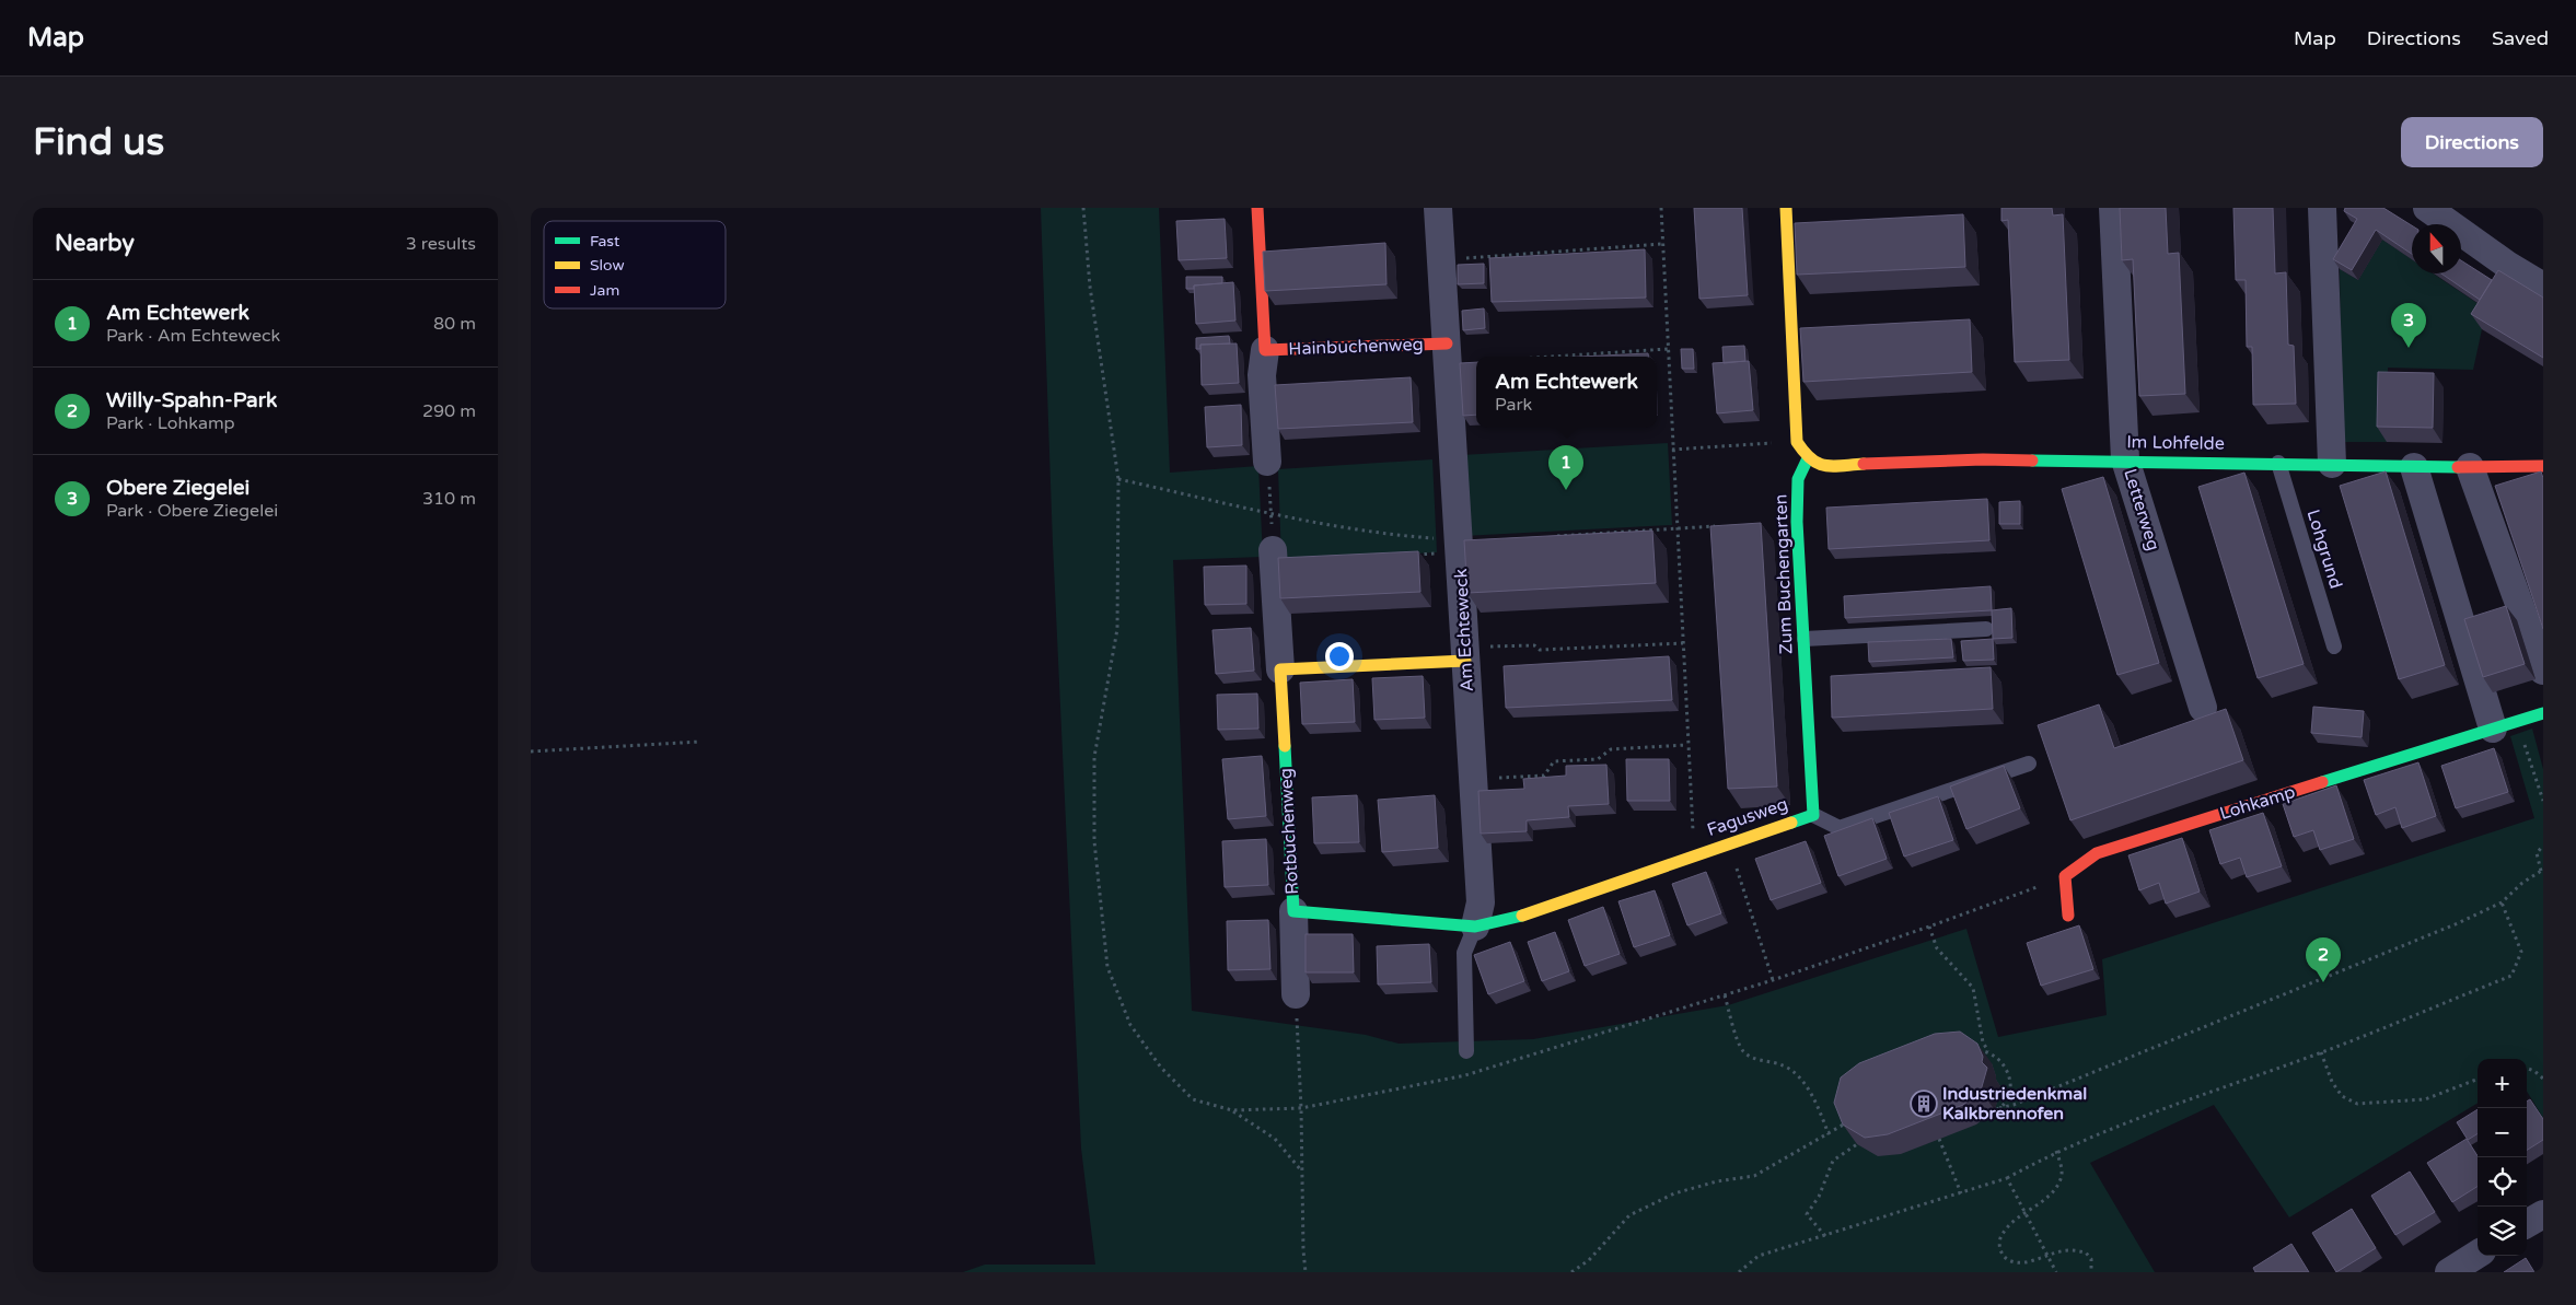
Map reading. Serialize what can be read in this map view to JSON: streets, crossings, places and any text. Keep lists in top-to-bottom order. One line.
{"streets":{"street":["Hainbuchenweg","Im Lohfelde","Letterweg","Zum Buchengarten","Am Echteweck","Lohkamp","Fagusweg","Rotbuchenweg"],"lane":["Lohgrund"]},"crossings":[["Hainbuchenweg","Am Echteweck"],["Im Lohfelde","Letterweg"],["Im Lohfelde","Lohgrund"],["Im Lohfelde","Zum Buchengarten"],["Zum Buchengarten","Fagusweg"],["Am Echteweck","Fagusweg"],["Am Echteweck","Rotbuchenweg"],["Fagusweg","Rotbuchenweg"]],"places":{"building":["Industriedenkmal Kalkbrennofen"]},"legend":["Fast","Slow","Jam"],"north":"top","page":{"header":"Map","nav":["Map","Directions","Saved"],"buttons":"Directions","title":"Find us","heading":["Nearby","3 results"],"list":[{"mark":"1","name":"Am Echtewerk","note":"Park · Am Echteweck","value":"80 m"},{"mark":"2","name":"Willy-Spahn-Park","note":"Park · Lohkamp","value":"290 m"},{"mark":"3","name":"Obere Ziegelei","note":"Park · Obere Ziegelei","value":"310 m"}],"pins":["3","1","2"],"popup":["Am Echtewerk","Park"],"map_buttons":["+","−"]}}
